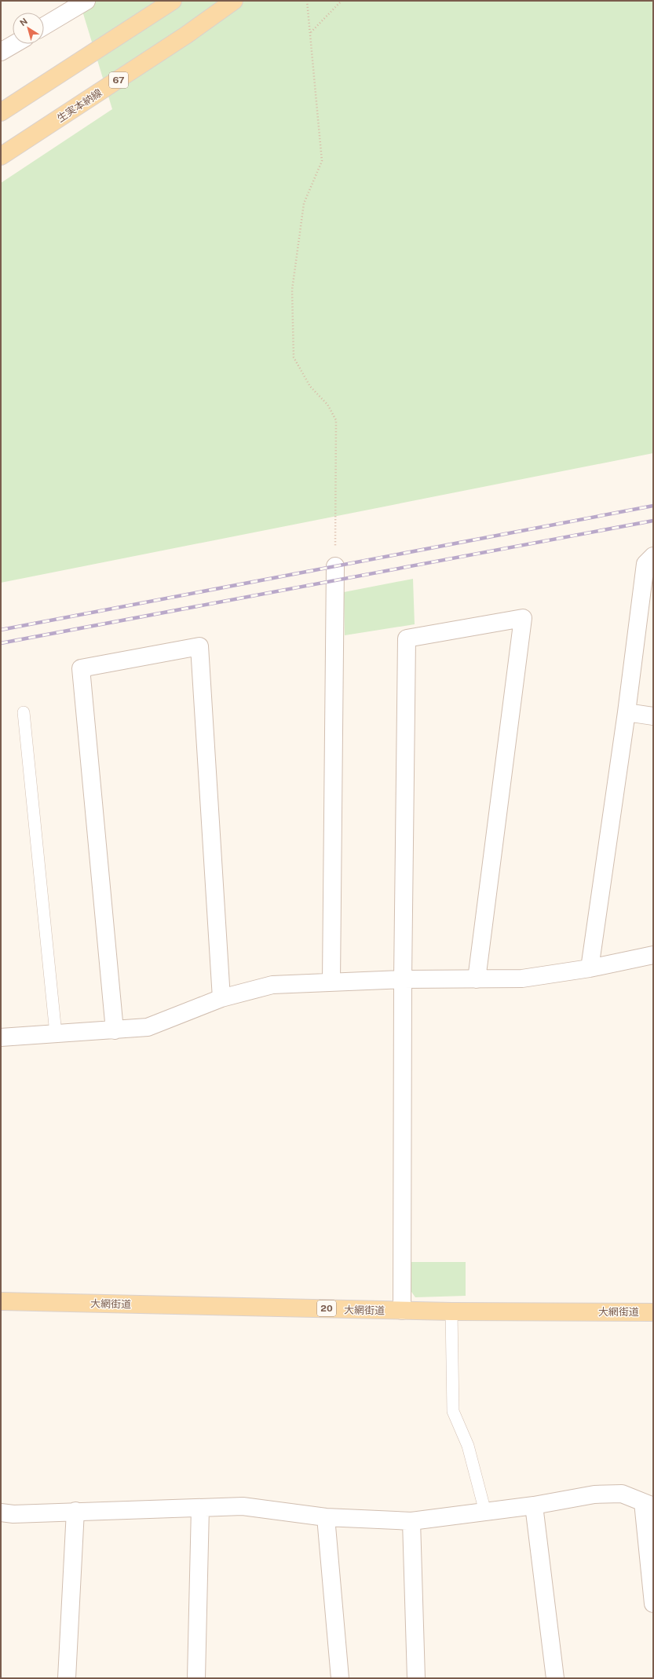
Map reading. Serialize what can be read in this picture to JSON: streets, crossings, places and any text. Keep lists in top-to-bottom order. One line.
{"streets":{"main road":["67","生実本納線","大網街道","20"]},"north":"top left"}
